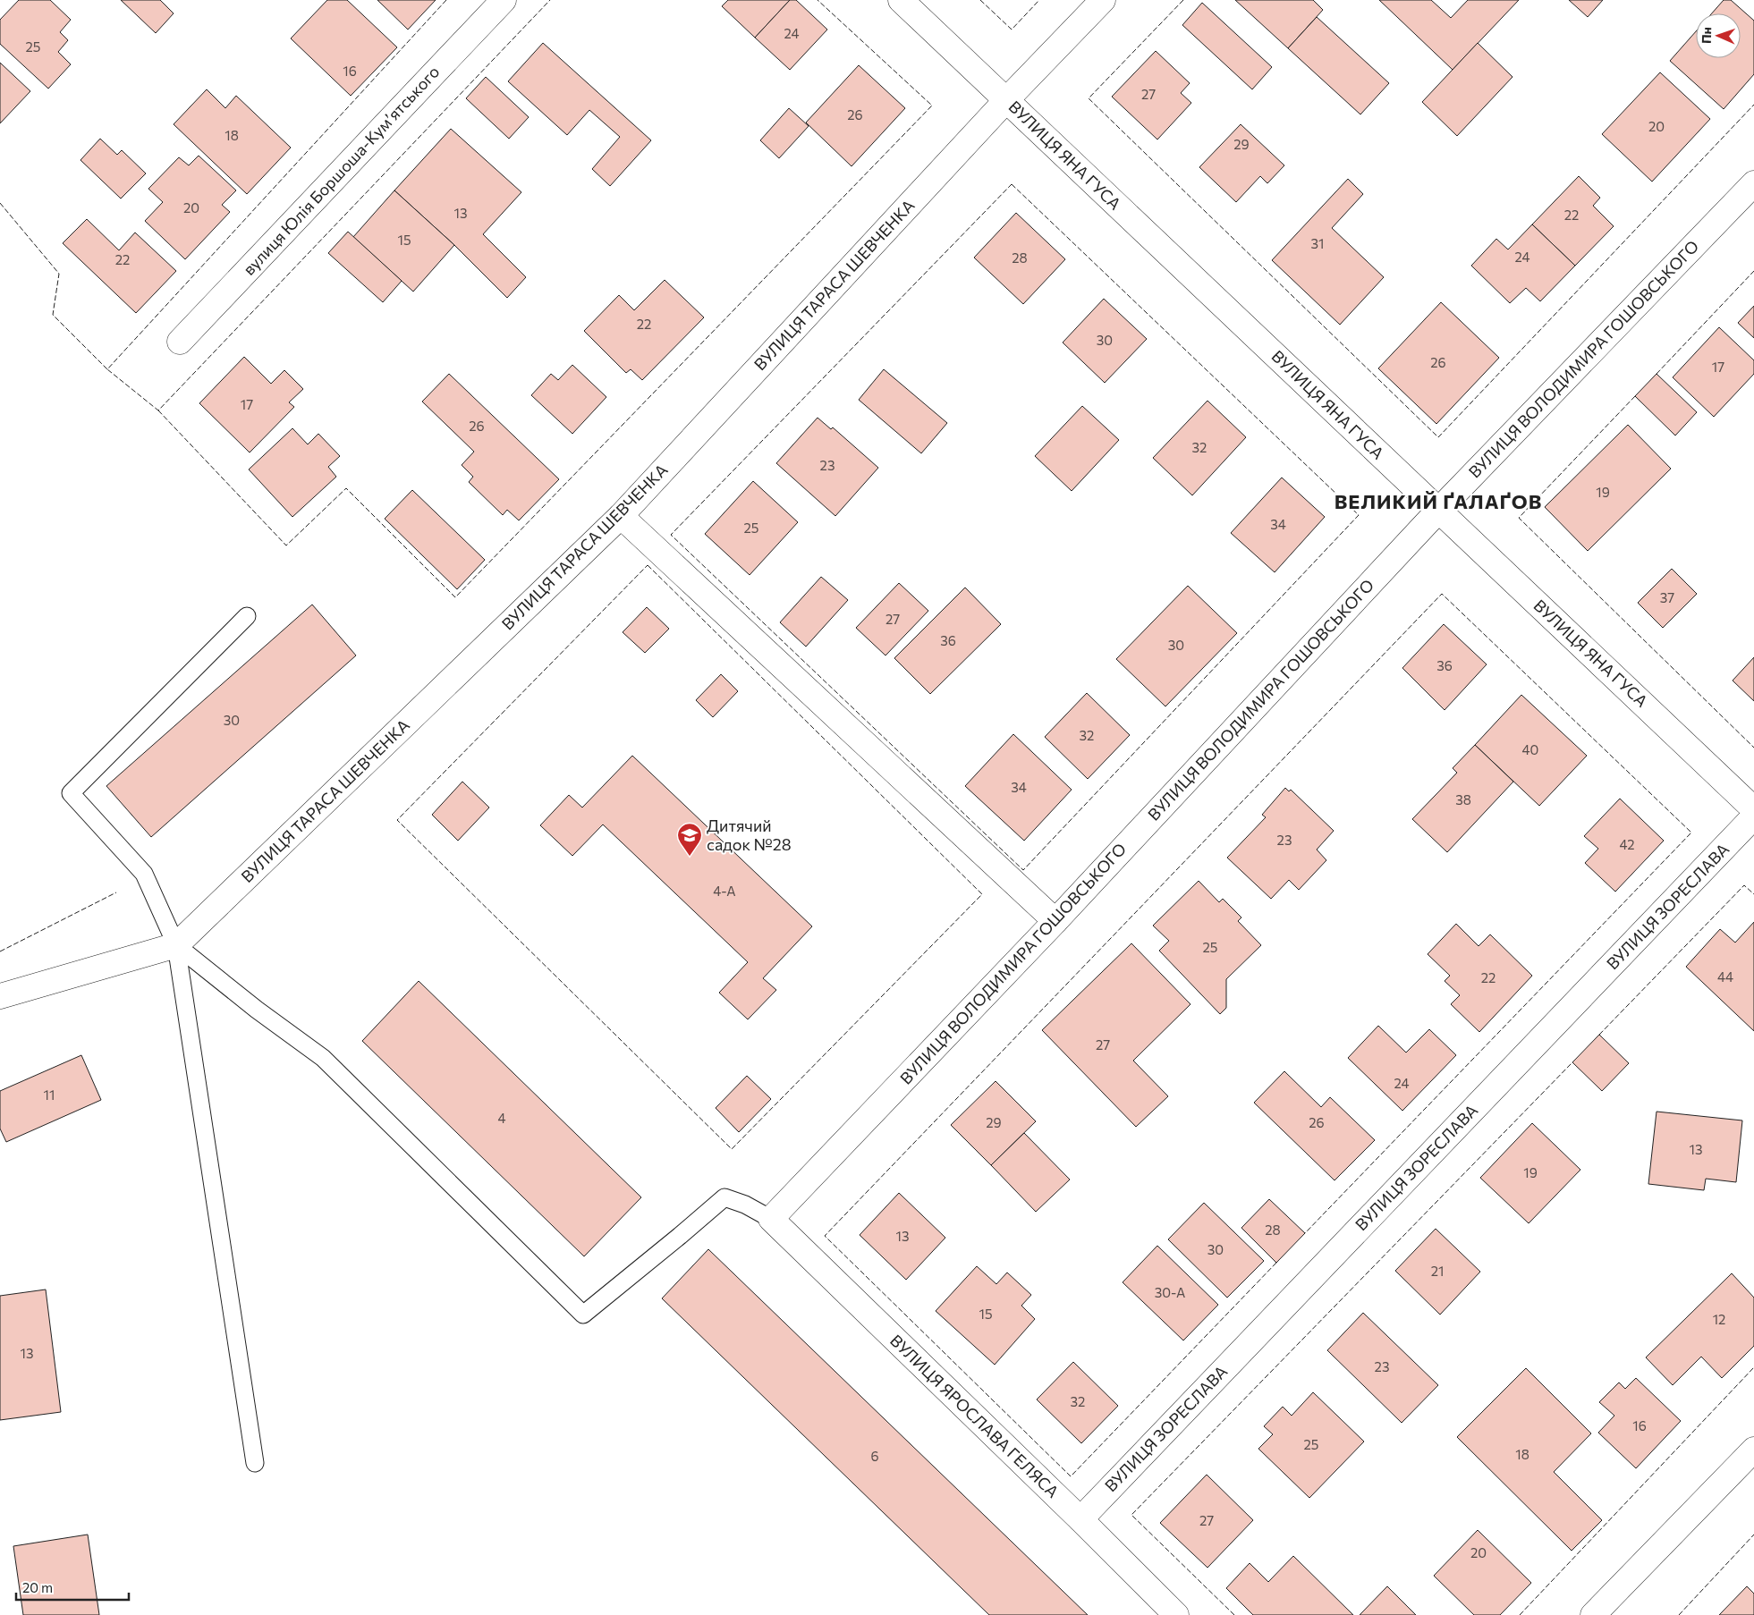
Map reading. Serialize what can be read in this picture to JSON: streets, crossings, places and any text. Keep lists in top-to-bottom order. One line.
{"streets":{"street":["ВУЛИЦЯ ЯНА ГУСА","вулиця Юлія Боршоша-Кумʼятського","ВУЛИЦЯ ТАРАСА ШЕВЧЕНКА","ВУЛИЦЯ ВОЛОДИМИРА ГОШОВСЬКОГО","ВУЛИЦЯ ЗОРЕСЛАВА","ВУЛИЦЯ ЯРОСЛАВА ГЕЛЯСА"]},"crossings":[["ВУЛИЦЯ ЯНА ГУСА","ВУЛИЦЯ ТАРАСА ШЕВЧЕНКА"],["ВУЛИЦЯ ЯНА ГУСА","ВУЛИЦЯ ВОЛОДИМИРА ГОШОВСЬКОГО"],["ВУЛИЦЯ ВОЛОДИМИРА ГОШОВСЬКОГО","ВУЛИЦЯ ЯРОСЛАВА ГЕЛЯСА"],["ВУЛИЦЯ ЗОРЕСЛАВА","ВУЛИЦЯ ЯРОСЛАВА ГЕЛЯСА"]],"districts":["ВЕЛИКИЙ ҐАЛАҐОВ"],"places":{"school or university":["Дитячий садок №28"]},"house_numbers":["24","25","16","27","26","20","18","29","20","13","22","15","31","24","28","22","22","30","26","17","17","26","32","23","19","34","25","37","27","36","30","36","30","32","40","34","38","23","42","4-А","25","44","22","27","24","11","4","29","26","13","19","28","13","30","21","30-А","15","12","13","23","32","16","25","18","6","27","20"],"scale_bar":"20 m","north":"left"}
